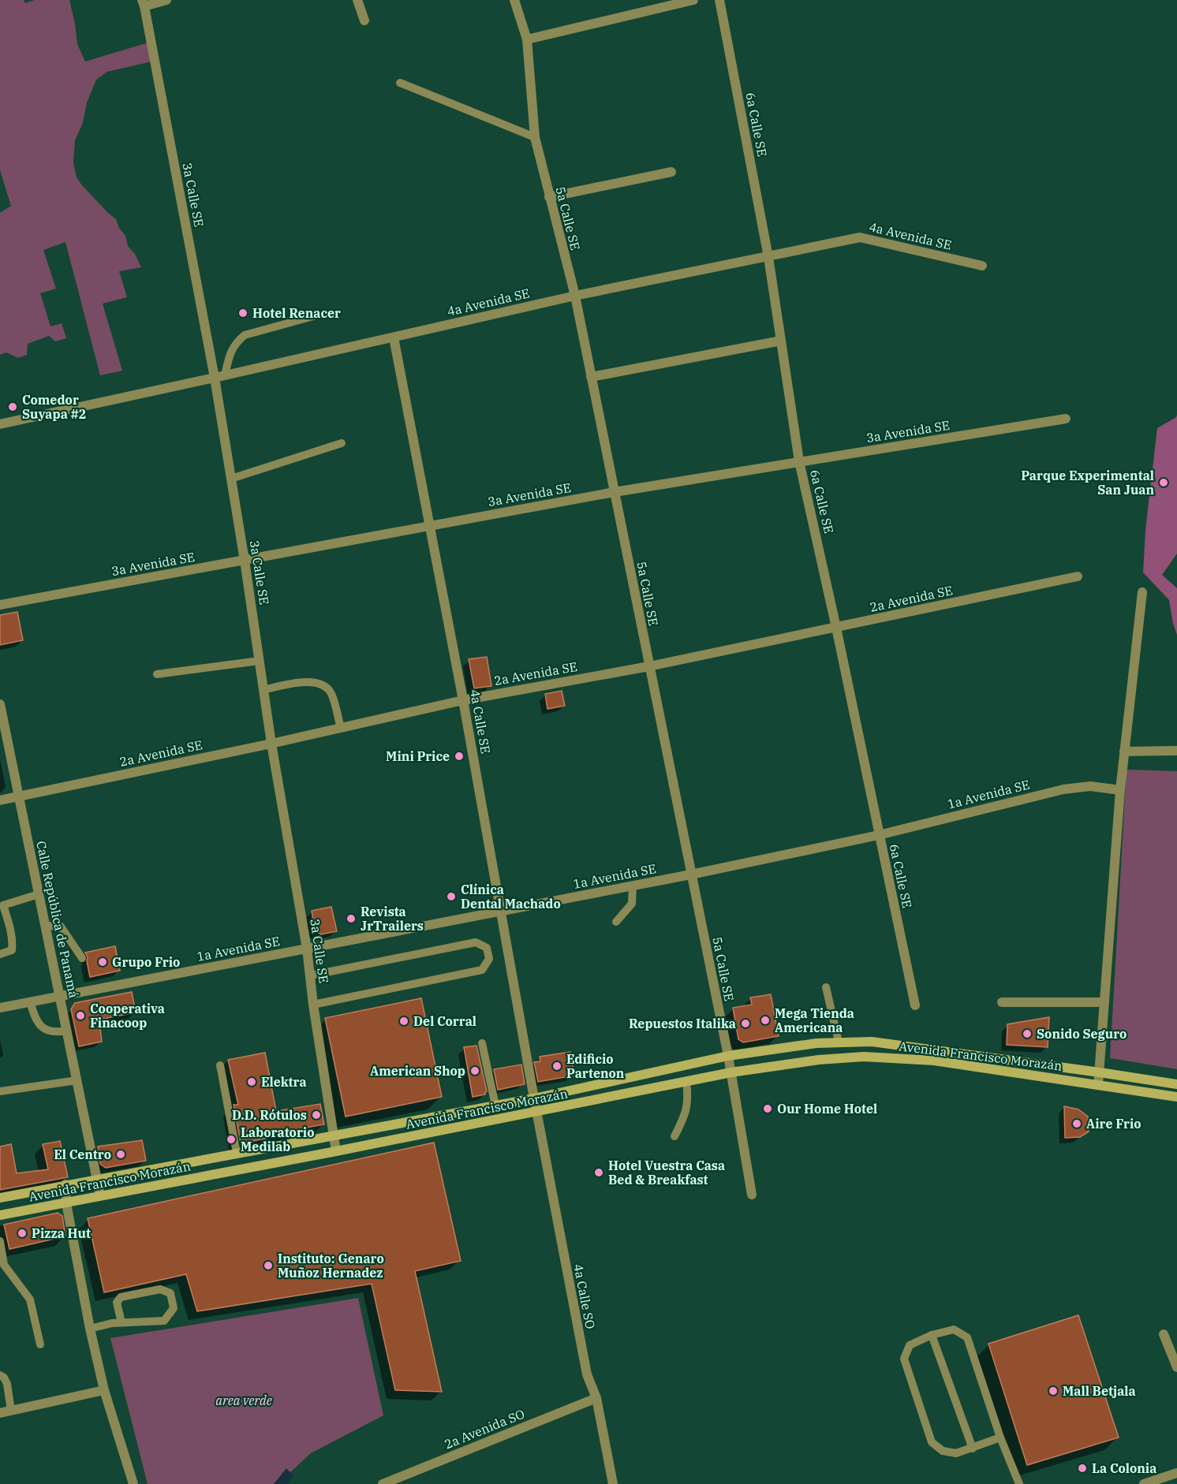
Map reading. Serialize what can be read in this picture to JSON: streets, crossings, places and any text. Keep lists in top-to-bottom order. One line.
{"streets":{"main road":["Avenida Francisco Morazán"],"street":["6a Calle SE","3a Calle SE","5a Calle SE","4a Avenida SE","3a Avenida SE","2a Avenida SE","4a Calle SE","1a Avenida SE","Calle República de Panamá","4a Calle SO","2a Avenida SO"]},"crossings":[["6a Calle SE","4a Avenida SE"],["6a Calle SE","3a Avenida SE"],["6a Calle SE","2a Avenida SE"],["6a Calle SE","1a Avenida SE"],["3a Calle SE","4a Avenida SE"],["3a Calle SE","3a Avenida SE"],["3a Calle SE","2a Avenida SE"],["3a Calle SE","1a Avenida SE"],["3a Calle SE","Avenida Francisco Morazán"],["5a Calle SE","4a Avenida SE"],["5a Calle SE","3a Avenida SE"],["5a Calle SE","2a Avenida SE"],["5a Calle SE","1a Avenida SE"],["5a Calle SE","Avenida Francisco Morazán"],["4a Avenida SE","4a Calle SE"],["3a Avenida SE","4a Calle SE"],["2a Avenida SE","4a Calle SE"],["2a Avenida SE","Calle República de Panamá"],["4a Calle SE","1a Avenida SE"],["4a Calle SE","Avenida Francisco Morazán"],["4a Calle SE","4a Calle SO"],["1a Avenida SE","Calle República de Panamá"],["Calle República de Panamá","Avenida Francisco Morazán"],["Avenida Francisco Morazán","4a Calle SO"],["4a Calle SO","2a Avenida SO"]],"parks":["area verde"],"places":["Hotel Renacer","Comedor Suyapa #2","Parque Experimental San Juan","Mini Price","Clínica Dental Machado","Revista JrTrailers","Grupo Frio","Cooperativa Finacoop","Mega Tienda Americana","Del Corral","Repuestos Italika","Sonido Seguro","Edificio Partenon","American Shop","Elektra","Our Home Hotel","D.D. Rótulos","Aire Frio","Laboratorio Medilab","El Centro","Hotel Vuestra Casa Bed & Breakfast","Pizza Hut","Instituto: Genaro Muñoz Hernadez","Mall Betjala","La Colonia"]}
